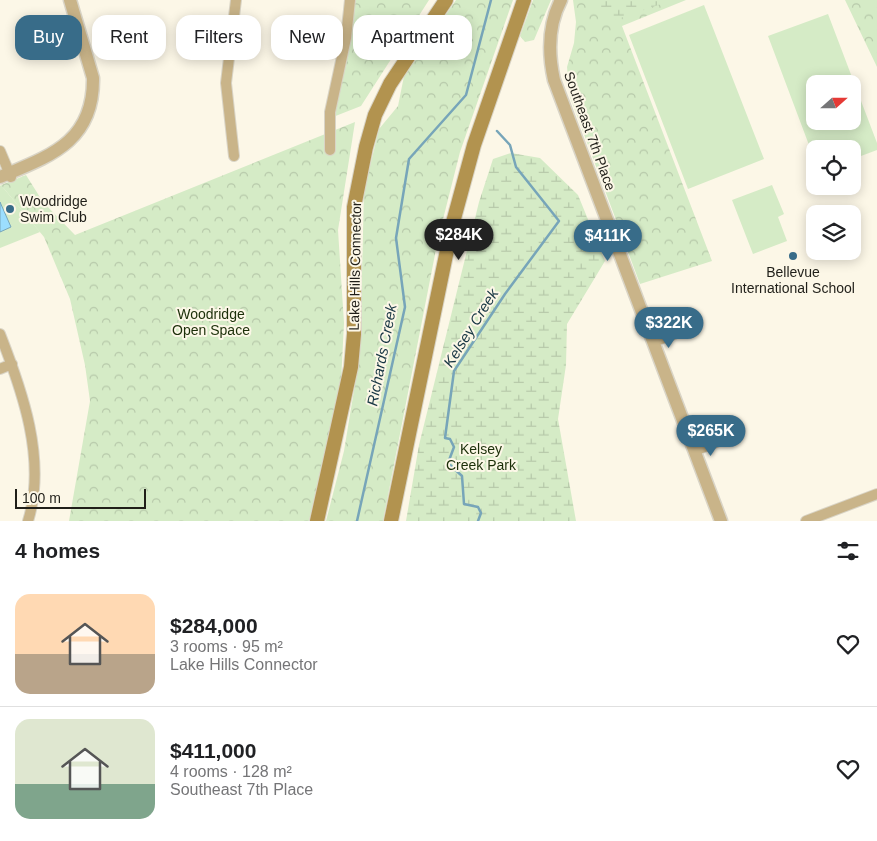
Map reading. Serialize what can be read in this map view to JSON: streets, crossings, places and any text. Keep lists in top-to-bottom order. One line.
{"streets":{"main road":["Lake Hills Connector"],"street":["Southeast 7th Place"]},"water":["Kelsey Creek","Richards Creek"],"parks":["Woodridge Open Space","Kelsey Creek Park"],"places":["Woodridge Swim Club","Bellevue International School"],"scale_bar":"100 m","north":"right","page":{"chip":["Buy","Rent","Filters","New","Apartment"],"price":["$284K","$411K","$322K","$265K"],"scale":"100 m","heading":"4 homes","list":[{"name":"$284,000","note":"3 rooms · 95 m² · Lake Hills Connector"},{"name":"$411,000","note":"4 rooms · 128 m² · Southeast 7th Place"}]}}
